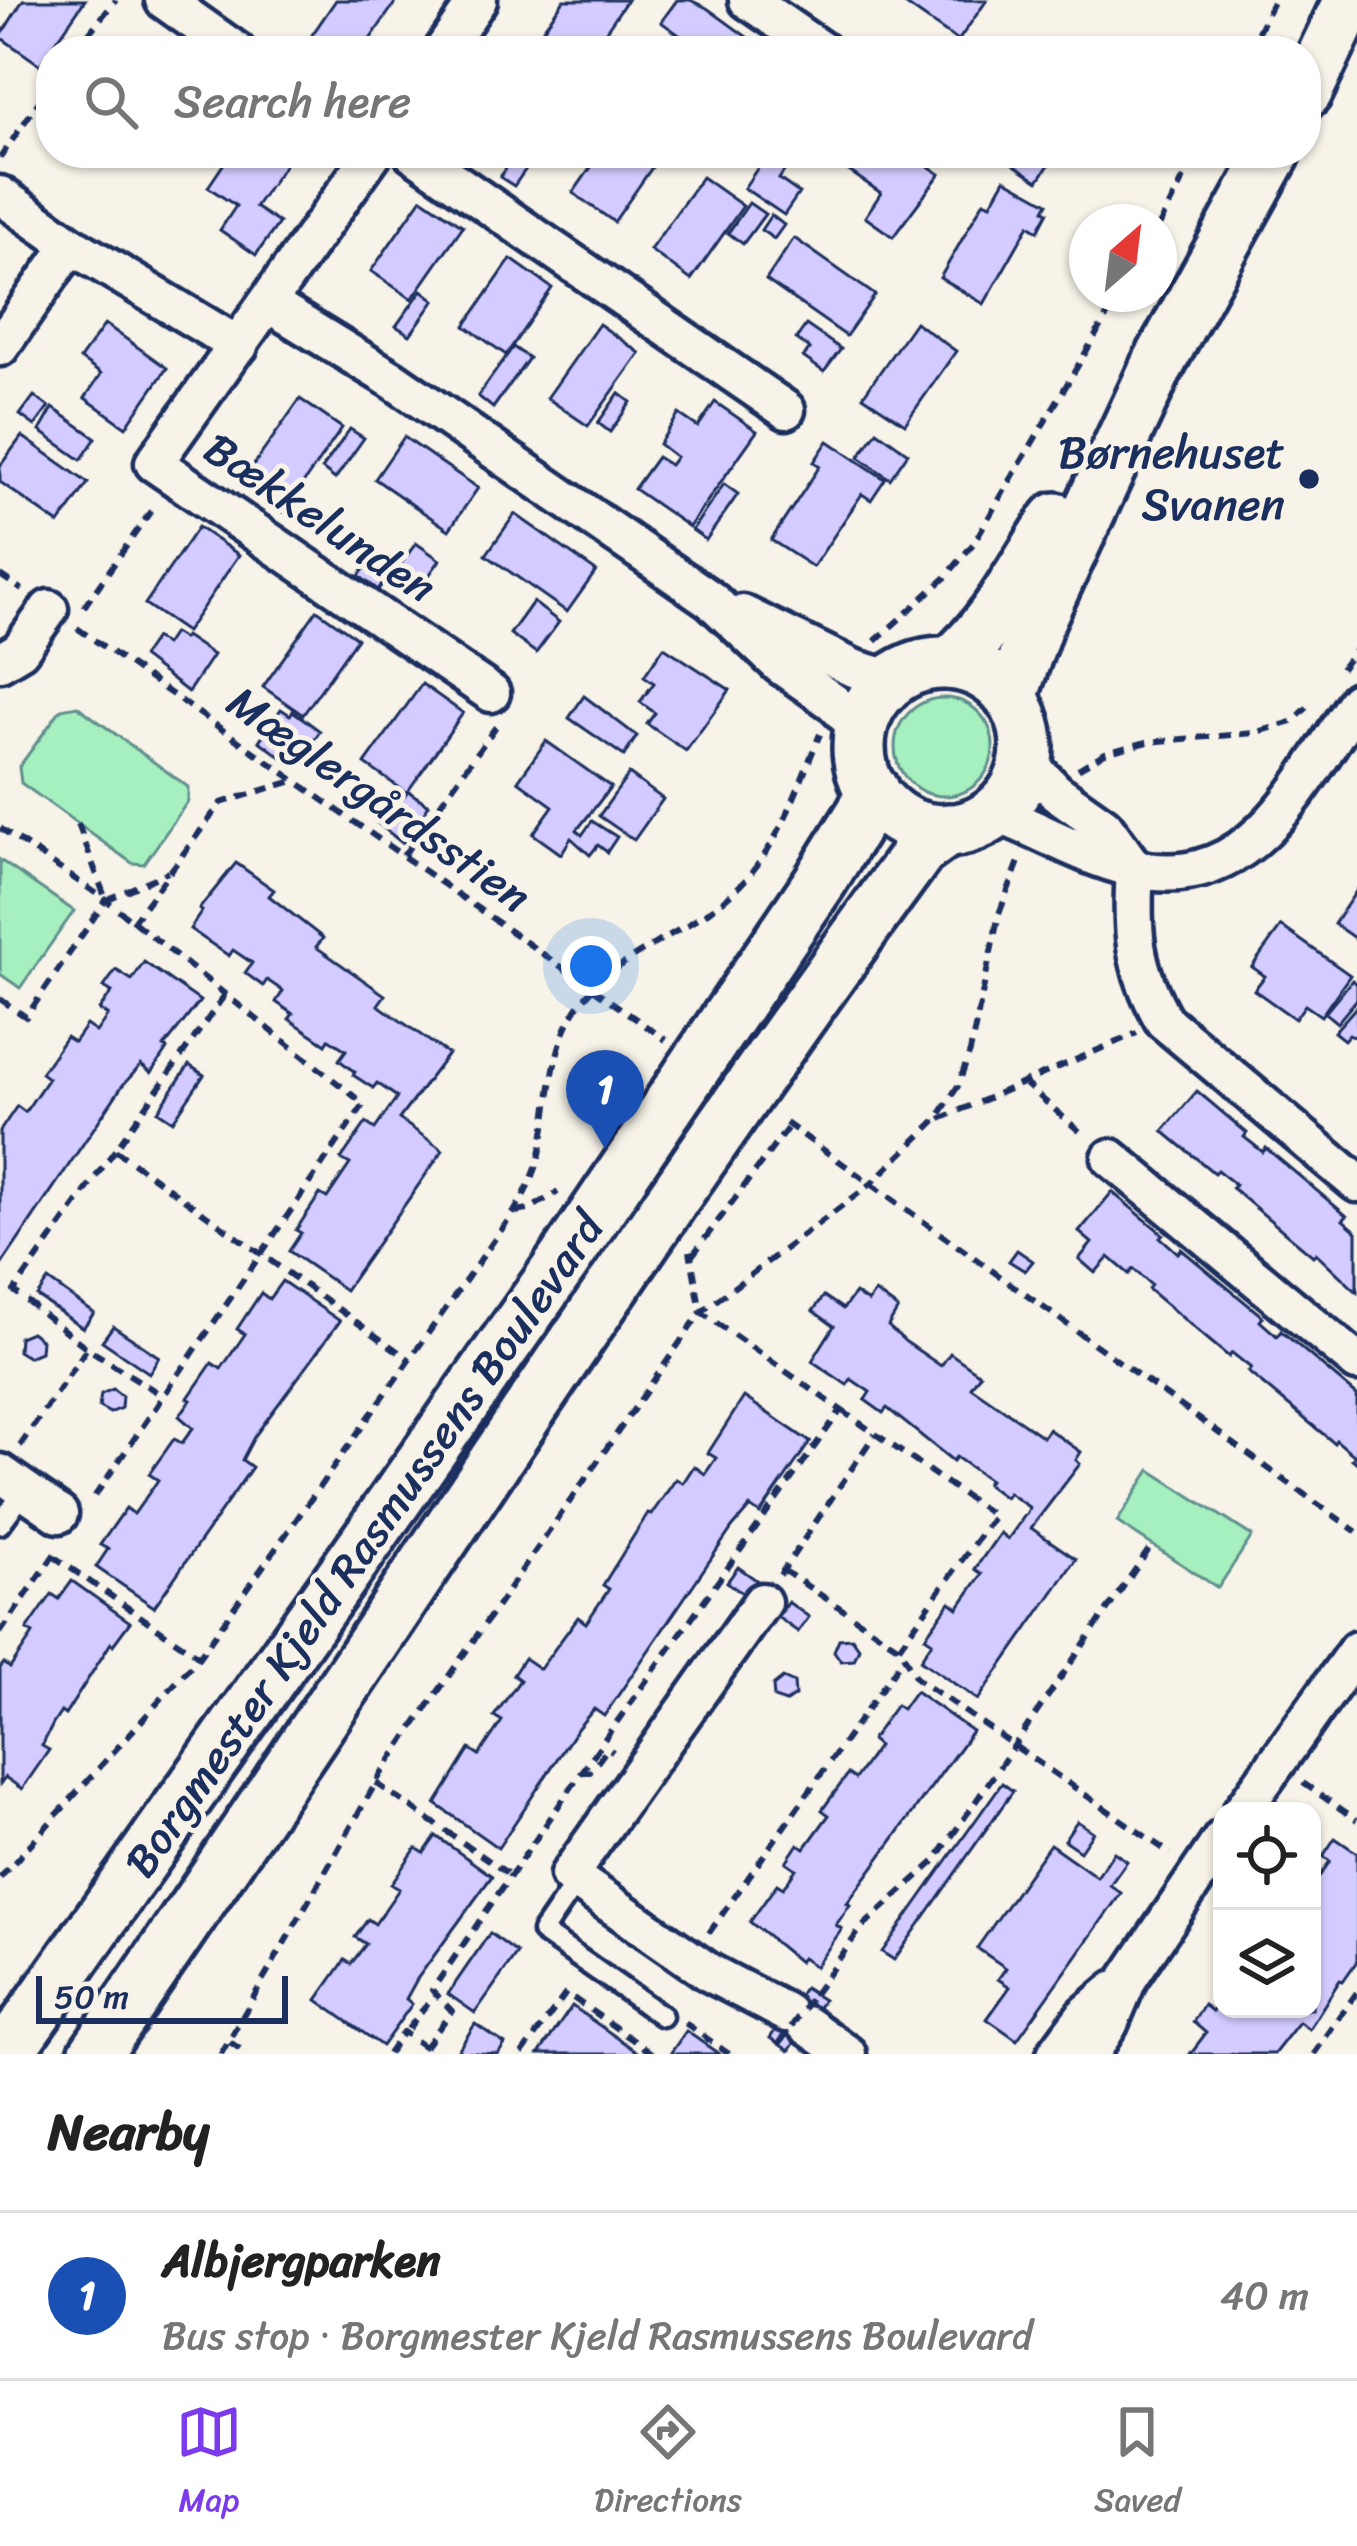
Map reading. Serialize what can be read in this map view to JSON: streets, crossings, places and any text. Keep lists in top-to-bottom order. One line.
{"streets":{"street":["Bækkelunden","Borgmester Kjeld Rasmussens Boulevard"],"path":["Mæglergårdsstien"]},"places":["Børnehuset Svanen"],"scale_bar":"50 m","north":"top right","page":{"search":"Search here","pins":"1","scale":"50 m","heading":"Nearby","list":[{"mark":"1","name":"Albjergparken","note":"Bus stop · Borgmester Kjeld Rasmussens Boulevard","value":"40 m"}],"nav":["Map","Directions","Saved"]}}
